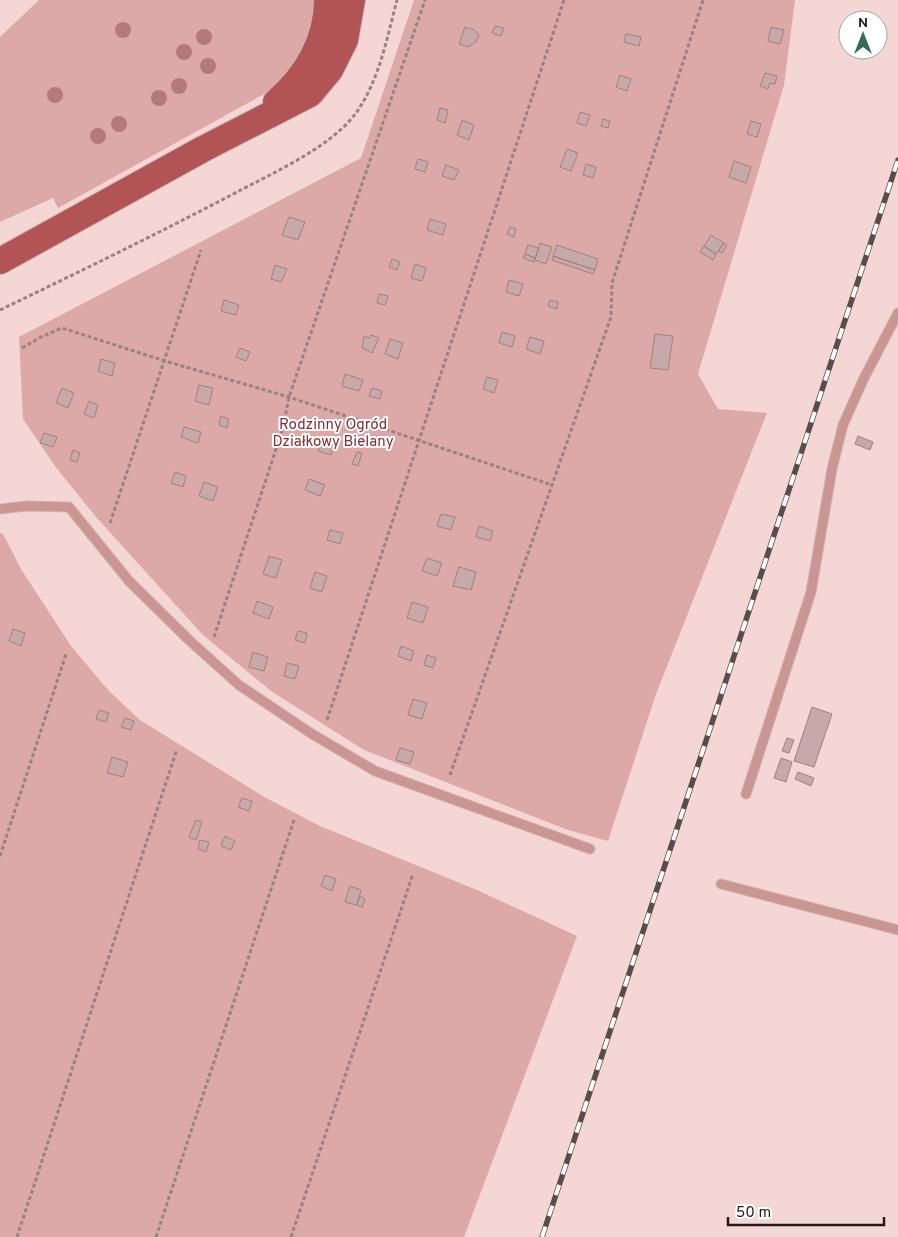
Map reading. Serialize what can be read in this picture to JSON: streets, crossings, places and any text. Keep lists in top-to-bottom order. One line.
{"parks":["Rodzinny Ogród Działkowy Bielany"],"scale_bar":"50 m","north":"top"}
